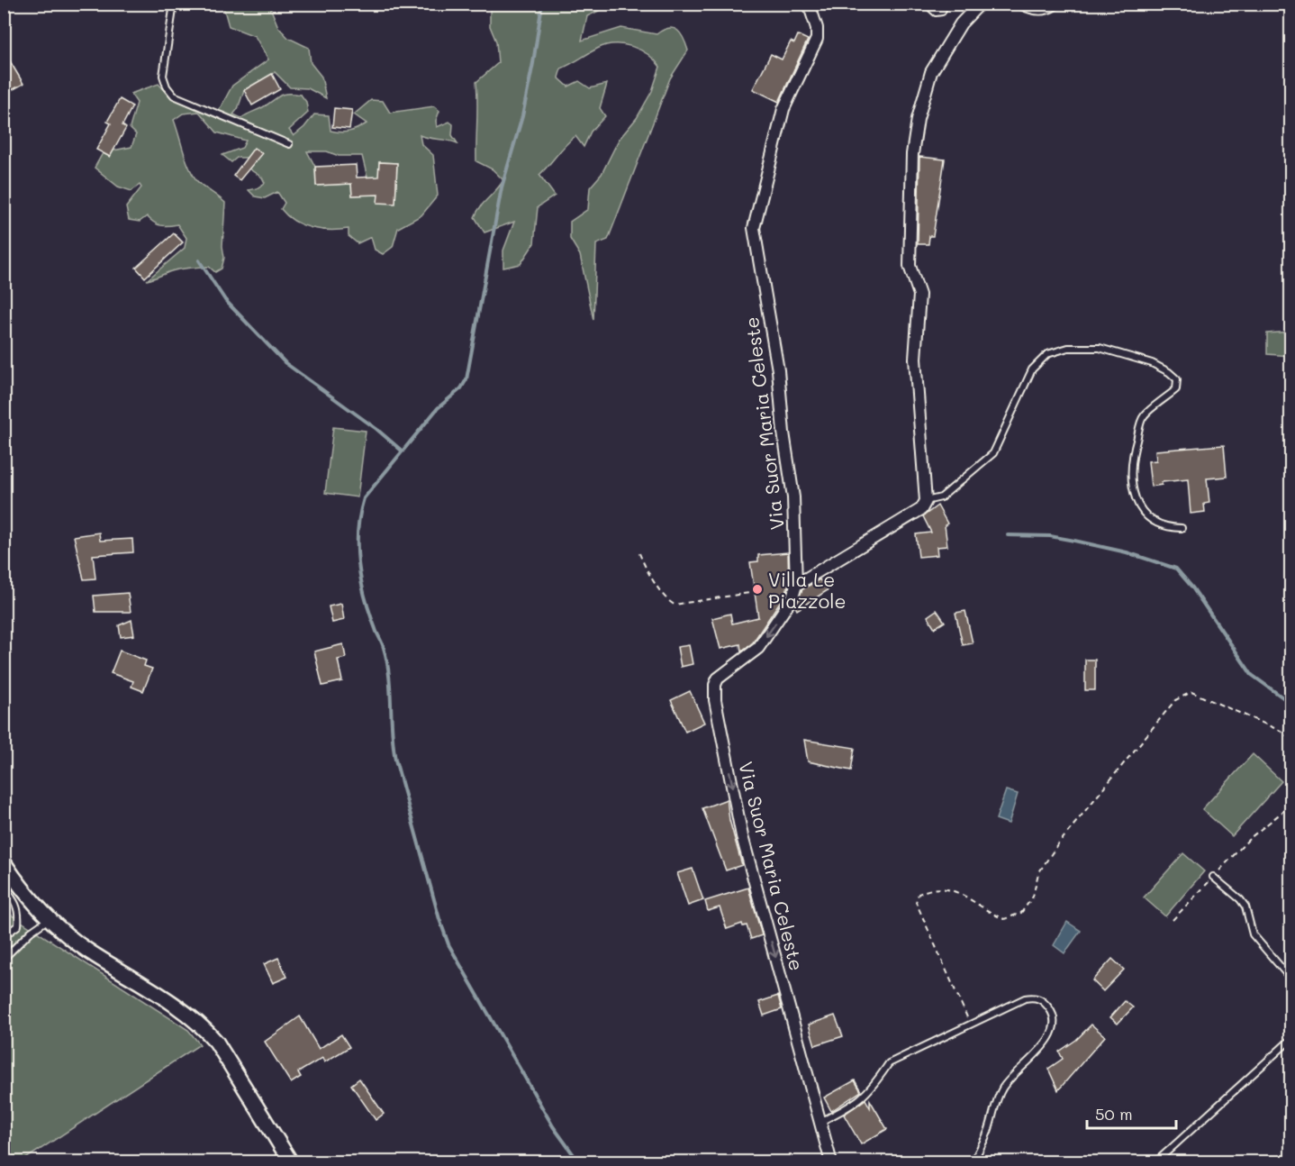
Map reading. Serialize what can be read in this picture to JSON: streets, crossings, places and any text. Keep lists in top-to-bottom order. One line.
{"streets":{"street":["Via Suor Maria Celeste"]},"one_way":["Via Suor Maria Celeste"],"places":["Villa Le Piazzole"],"scale_bar":"50 m"}
